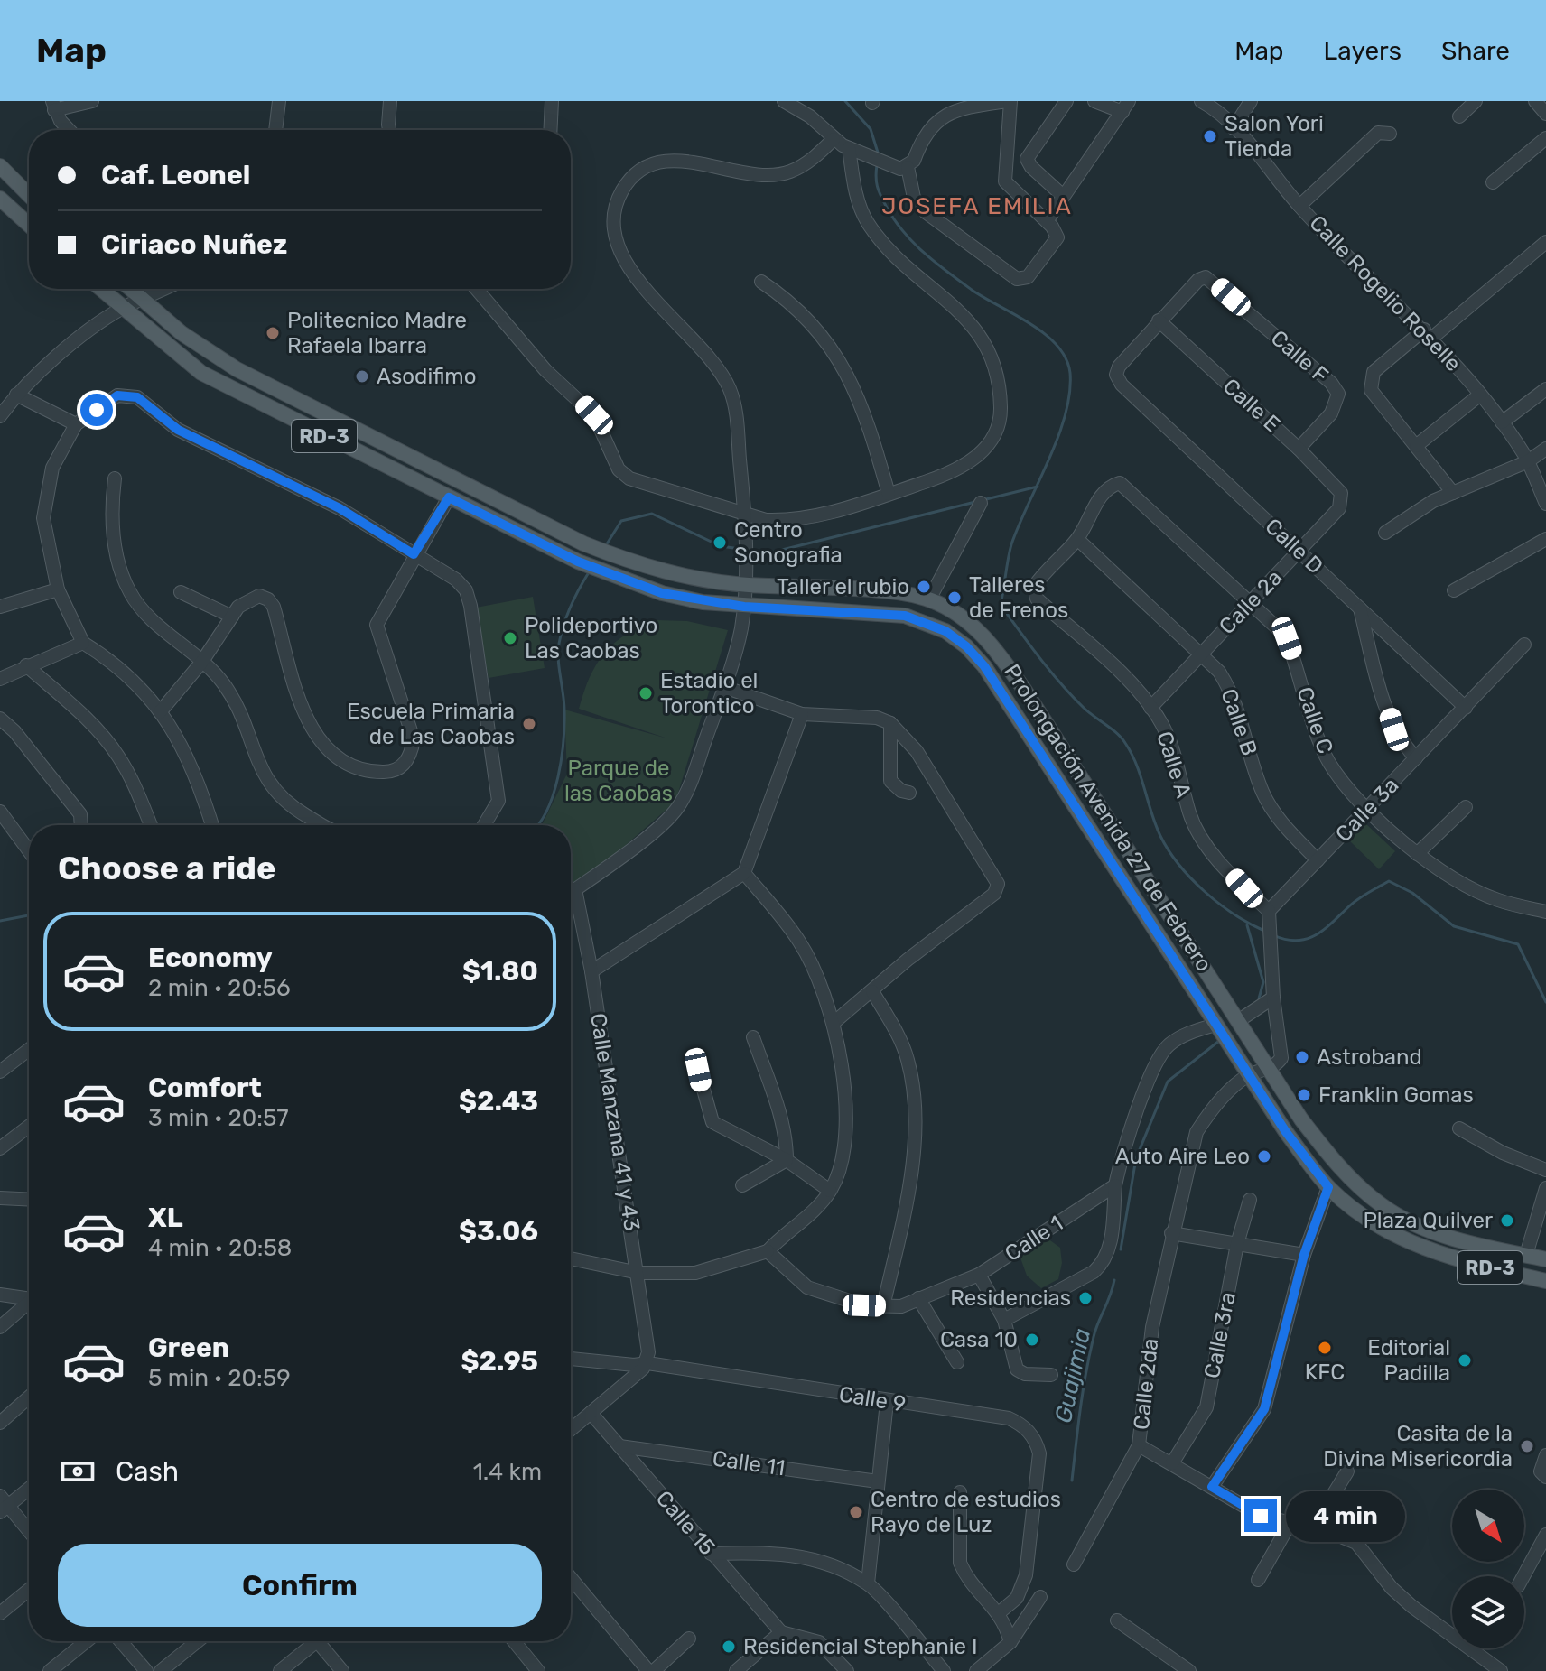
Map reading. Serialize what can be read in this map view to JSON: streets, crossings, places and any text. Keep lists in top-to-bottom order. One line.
{"streets":{"main road":["RD-3","Prolongación Avenida 27 de Febrero"],"street":["Calle Rogelio Roselle","Calle F","Calle E","Calle D","Calle 2a","Calle C","Calle B","Calle A","Calle 3a","Calle Manzana 41 y 43","Calle 1","Calle 3ra","Calle 2da","Calle 9","Calle 11","Calle 15"]},"crossings":[["Calle F","Calle E"],["Calle F","Calle D"],["Calle E","Calle D"],["Calle E","Calle 2a"],["Calle D","Calle 2a"],["Calle D","Calle 3a"],["Calle 2a","Calle C"],["Calle 2a","Calle B"],["Calle 2a","Calle A"],["Calle C","Calle B"],["Calle C","Calle A"],["Calle C","Calle 3a"],["Calle B","Calle A"],["Calle B","Calle 3a"],["Calle A","Calle 3a"],["Calle Manzana 41 y 43","Calle 9"],["Calle 11","Calle 15"]],"districts":["JOSEFA EMILIA"],"water":["Guajimia"],"parks":["Parque de las Caobas"],"places":["Salon Yori Tienda","Politecnico Madre Rafaela Ibarra","Asodifimo","Centro Sonografia","Taller el rubio","Talleres de Frenos","Polideportivo Las Caobas","Estadio el Torontico","Escuela Primaria de Las Caobas","Astroband","Franklin Gomas","Auto Aire Leo","Plaza Quilver","Residencias","Casa 10","KFC","Editorial Padilla","Casita de la Divina Misericordia","Centro de estudios Rayo de Luz","Residencial Stephanie I"],"north":"bottom right","page":{"header":"Map","nav":["Map","Layers","Share"],"banner":["Caf. Leonel","Ciriaco Nuñez"],"heading":"Choose a ride","list":[{"name":"Economy","note":"2 min · 20:56","value":"$1.80"},{"name":"Comfort","note":"3 min · 20:57","value":"$2.43"},{"name":"XL","note":"4 min · 20:58","value":"$3.06"},{"name":"Green","note":"5 min · 20:59","value":"$2.95"}],"pay":["Cash","1.4 km"],"bubble":"4 min","buttons":"Confirm"}}
